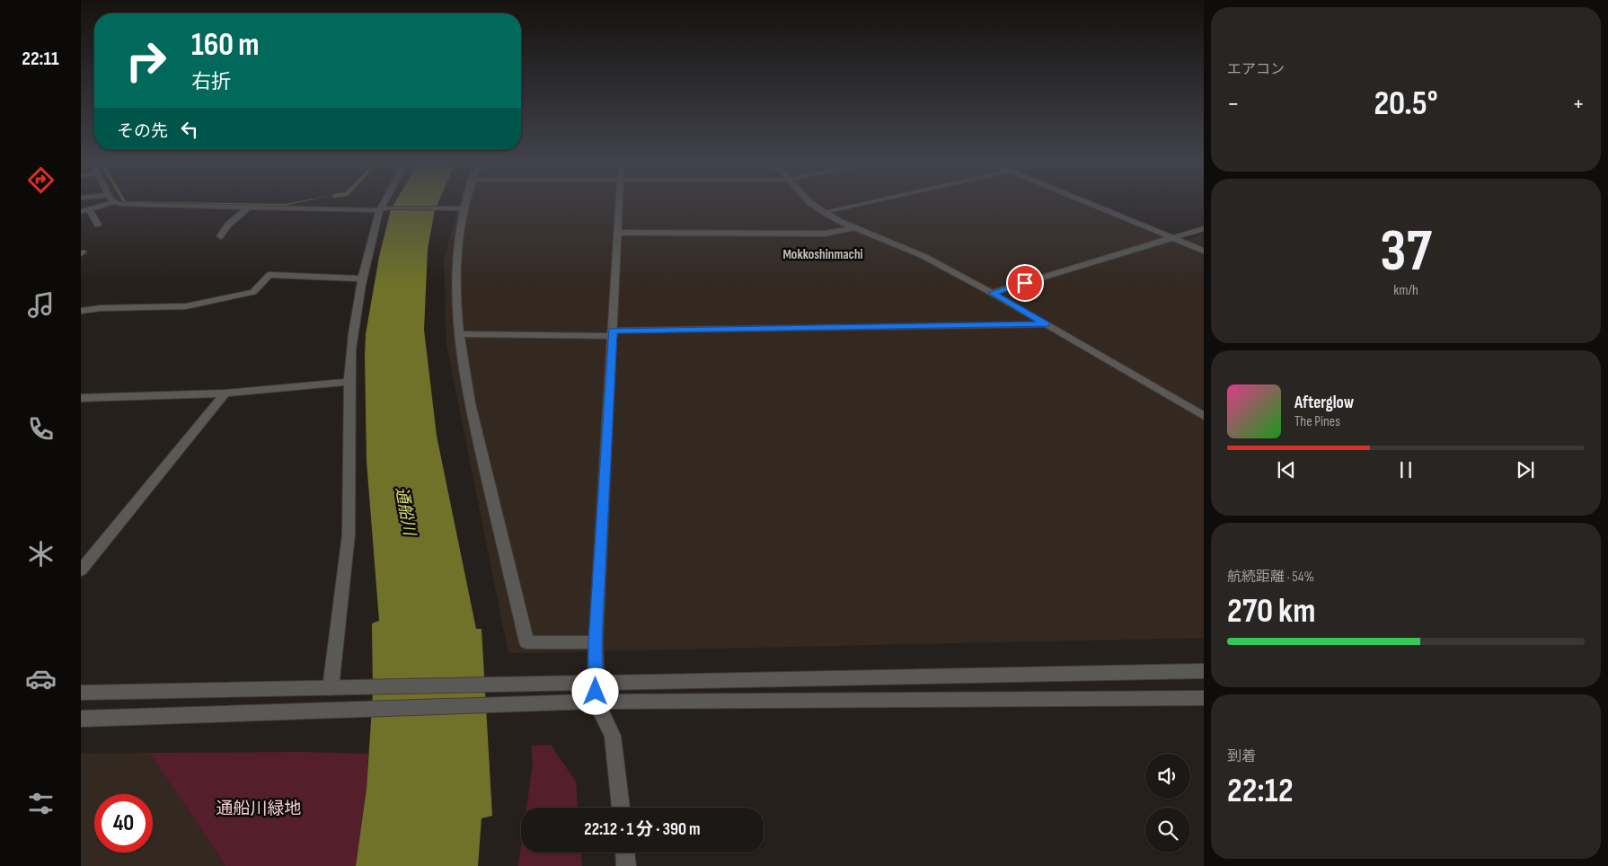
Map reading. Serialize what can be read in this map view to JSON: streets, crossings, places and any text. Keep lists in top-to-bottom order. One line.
{"districts":["Mokkoshinmachi"],"water":["通船川"],"parks":["通船川緑地"],"page":{"tabs":"22:11","tile":["エアコン",["37","km/h"],["航続距離 · 54%","270 km"],["到着","22:12"]],"turn":["160 m","右折"],"heat":["−","20.5°","+"],"then":"その先","song":["Afterglow","The Pines"],"limit":"40","trip":"22:12 · 1 分 · 390 m"}}
